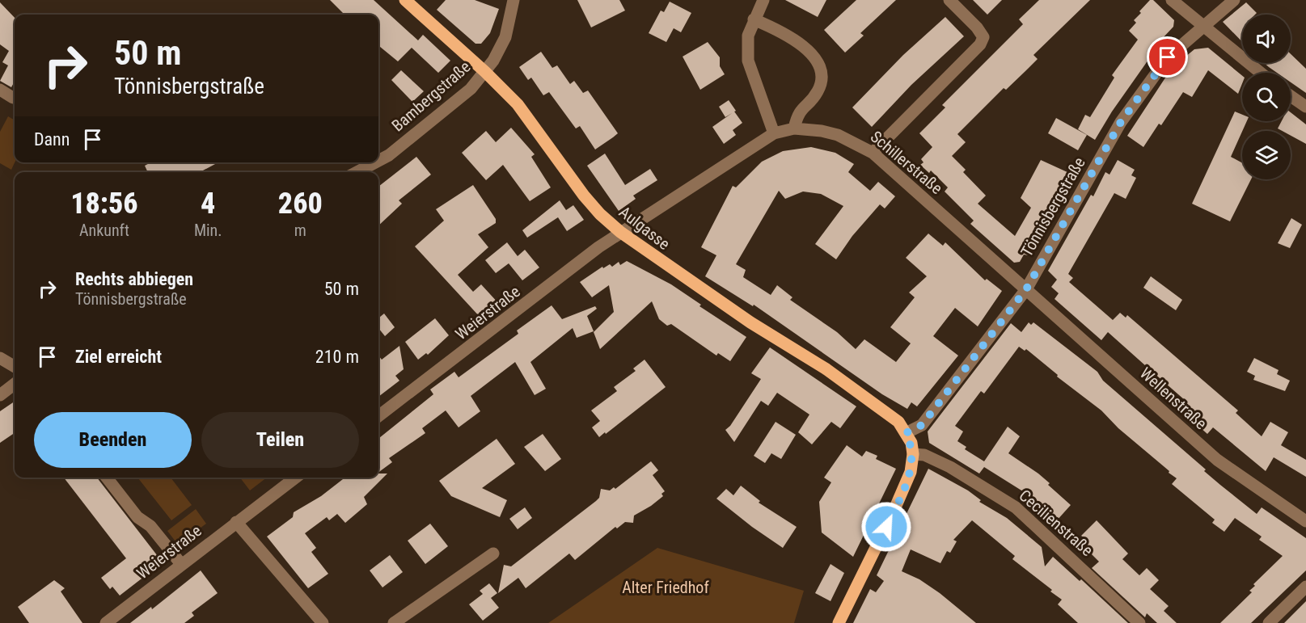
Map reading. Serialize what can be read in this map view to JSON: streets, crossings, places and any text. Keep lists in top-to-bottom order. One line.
{"streets":{"main road":["Aulgasse"],"street":["Bambergstraße","Schillerstraße","Tönnisbergstraße","Weierstraße","Wellenstraße","Cecilienstraße"]},"crossings":[["Bambergstraße","Aulgasse"],["Schillerstraße","Tönnisbergstraße"],["Schillerstraße","Aulgasse"],["Schillerstraße","Weierstraße"],["Schillerstraße","Wellenstraße"],["Tönnisbergstraße","Aulgasse"],["Tönnisbergstraße","Wellenstraße"],["Aulgasse","Weierstraße"]],"parks":["Alter Friedhof"],"page":{"turn":["50 m","Tönnisbergstraße"],"then":"Dann","eta":["18:56","Ankunft","4","Min.","260","m"],"list":[{"name":"Rechts abbiegen","note":"Tönnisbergstraße","value":"50 m"},{"name":"Ziel erreicht","value":"210 m"}],"buttons":["Beenden","Teilen"]}}
